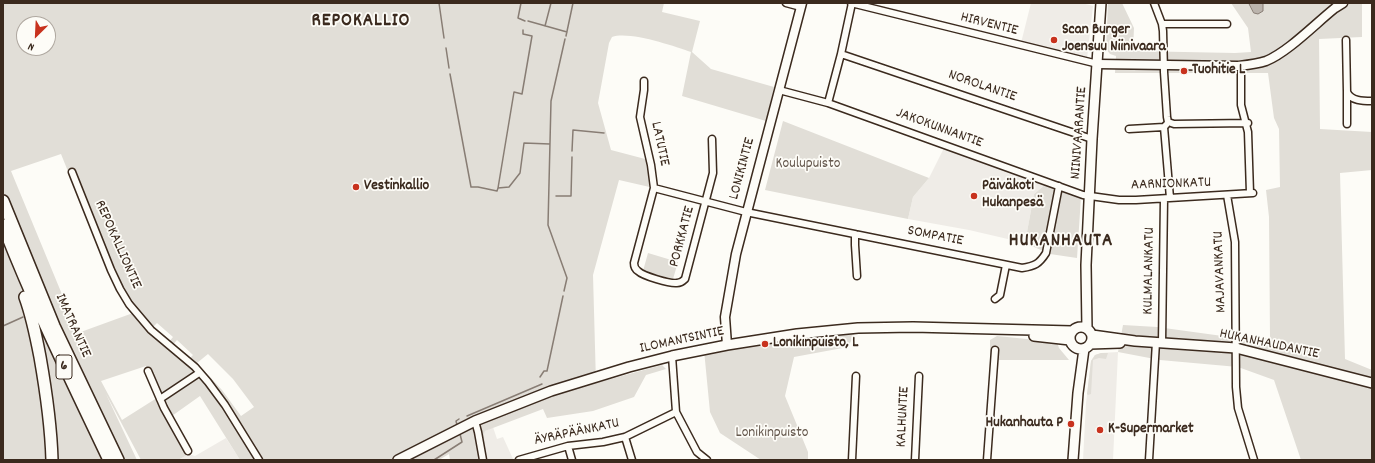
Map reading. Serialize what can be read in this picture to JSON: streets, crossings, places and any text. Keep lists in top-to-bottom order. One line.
{"streets":{"highway":["IMATRANTIE","6"],"main road":["NIINIVAARANTIE","ILOMANTSINTIE","HUKANHAUDANTIE"],"street":["HIRVENTIE","NOROLANTIE","JAKOKUNNANTIE","LATUTIE","LONIKINTIE","AARNIONKATU","PORKKATIE","SOMPATIE","REPOKALLIONTIE","KULMALANKATU","MAJAVANKATU","KALHUNTIE","ÄYRÄPÄÄNKATU"]},"crossings":[["HIRVENTIE","NIINIVAARANTIE"],["NOROLANTIE","NIINIVAARANTIE"],["JAKOKUNNANTIE","NIINIVAARANTIE"],["JAKOKUNNANTIE","LONIKINTIE"],["JAKOKUNNANTIE","AARNIONKATU"],["JAKOKUNNANTIE","SOMPATIE"],["NIINIVAARANTIE","AARNIONKATU"],["NIINIVAARANTIE","ILOMANTSINTIE"],["NIINIVAARANTIE","HUKANHAUDANTIE"],["LATUTIE","PORKKATIE"],["LONIKINTIE","PORKKATIE"],["LONIKINTIE","SOMPATIE"],["LONIKINTIE","ILOMANTSINTIE"],["AARNIONKATU","KULMALANKATU"],["AARNIONKATU","MAJAVANKATU"],["PORKKATIE","SOMPATIE"],["KULMALANKATU","HUKANHAUDANTIE"],["MAJAVANKATU","HUKANHAUDANTIE"],["ILOMANTSINTIE","HUKANHAUDANTIE"]],"districts":["REPOKALLIO","HUKANHAUTA"],"parks":["Koulupuisto","Lonikinpuisto"],"places":["Scan Burger Joensuu Niinivaara","Tuohitie L","Vestinkallio","Päiväkoti Hukanpesä","Lonikinpuisto, L","Hukanhauta P","K-Supermarket"],"north":"bottom left"}
